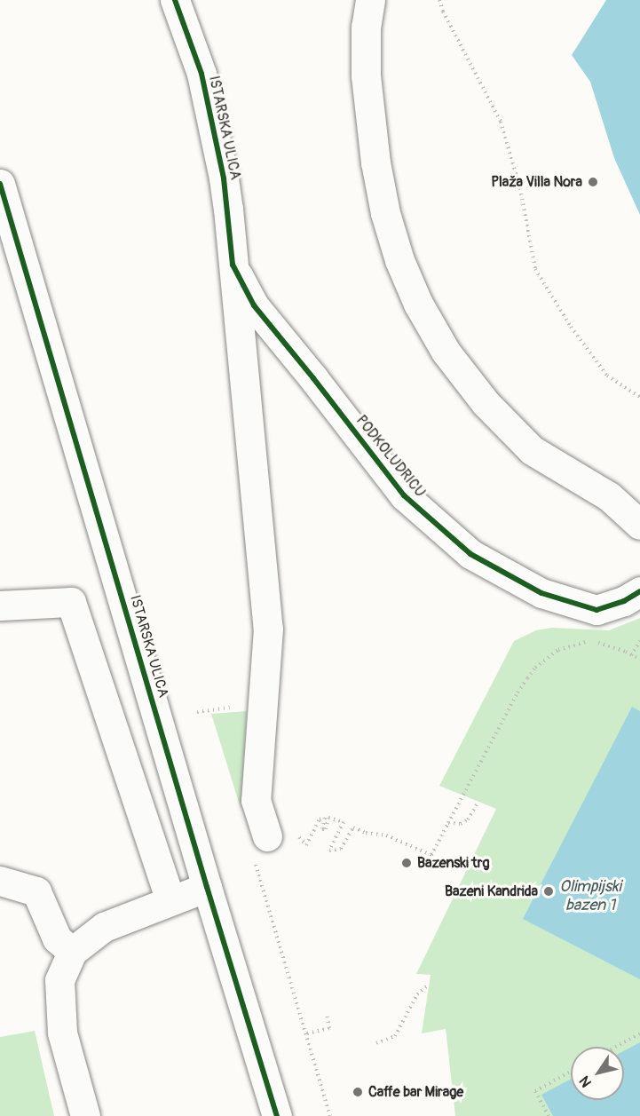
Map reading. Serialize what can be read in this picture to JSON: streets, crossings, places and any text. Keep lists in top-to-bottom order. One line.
{"streets":{"street":["ISTARSKA ULICA","PODKOLUDRICU"]},"crossings":[["ISTARSKA ULICA","PODKOLUDRICU"]],"water":["Olimpijski bazen 1"],"places":["Plaža Villa Nora","Bazenski trg","Bazeni Kandrida","Caffe bar Mirage"],"north":"bottom left"}
